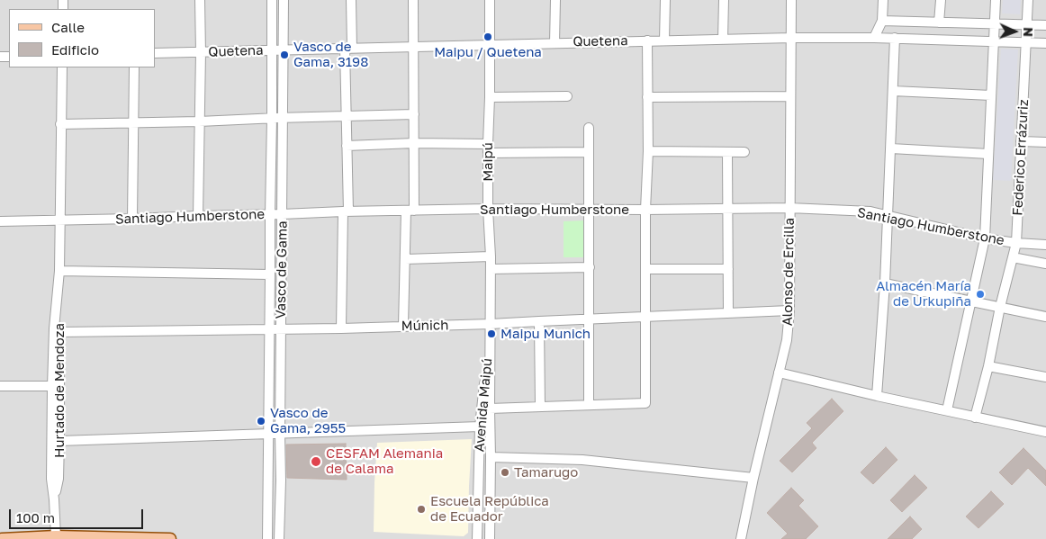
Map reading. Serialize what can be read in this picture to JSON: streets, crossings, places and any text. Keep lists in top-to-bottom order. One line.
{"streets":{"street":["Quetena","Federico Errázuriz","Maipú","Santiago Humberstone","Vasco de Gama","Alonso de Ercilla","Múnich","Hurtado de Mendoza","Avenida Maipú"]},"crossings":[["Quetena","Federico Errázuriz"],["Quetena","Maipú"],["Quetena","Vasco de Gama"],["Quetena","Alonso de Ercilla"],["Federico Errázuriz","Santiago Humberstone"],["Maipú","Santiago Humberstone"],["Maipú","Múnich"],["Maipú","Avenida Maipú"],["Santiago Humberstone","Vasco de Gama"],["Santiago Humberstone","Alonso de Ercilla"],["Santiago Humberstone","Hurtado de Mendoza"],["Vasco de Gama","Múnich"],["Alonso de Ercilla","Múnich"],["Múnich","Hurtado de Mendoza"],["Múnich","Avenida Maipú"]],"places":["Maipu / Quetena","Vasco de Gama, 3198","Almacén María de Urkupiña","Maipu Munich","Vasco de Gama, 2955","CESFAM Alemania de Calama","Tamarugo","Escuela República de Ecuador"],"legend":["Calle","Edificio"],"scale_bar":"100 m","north":"right"}
